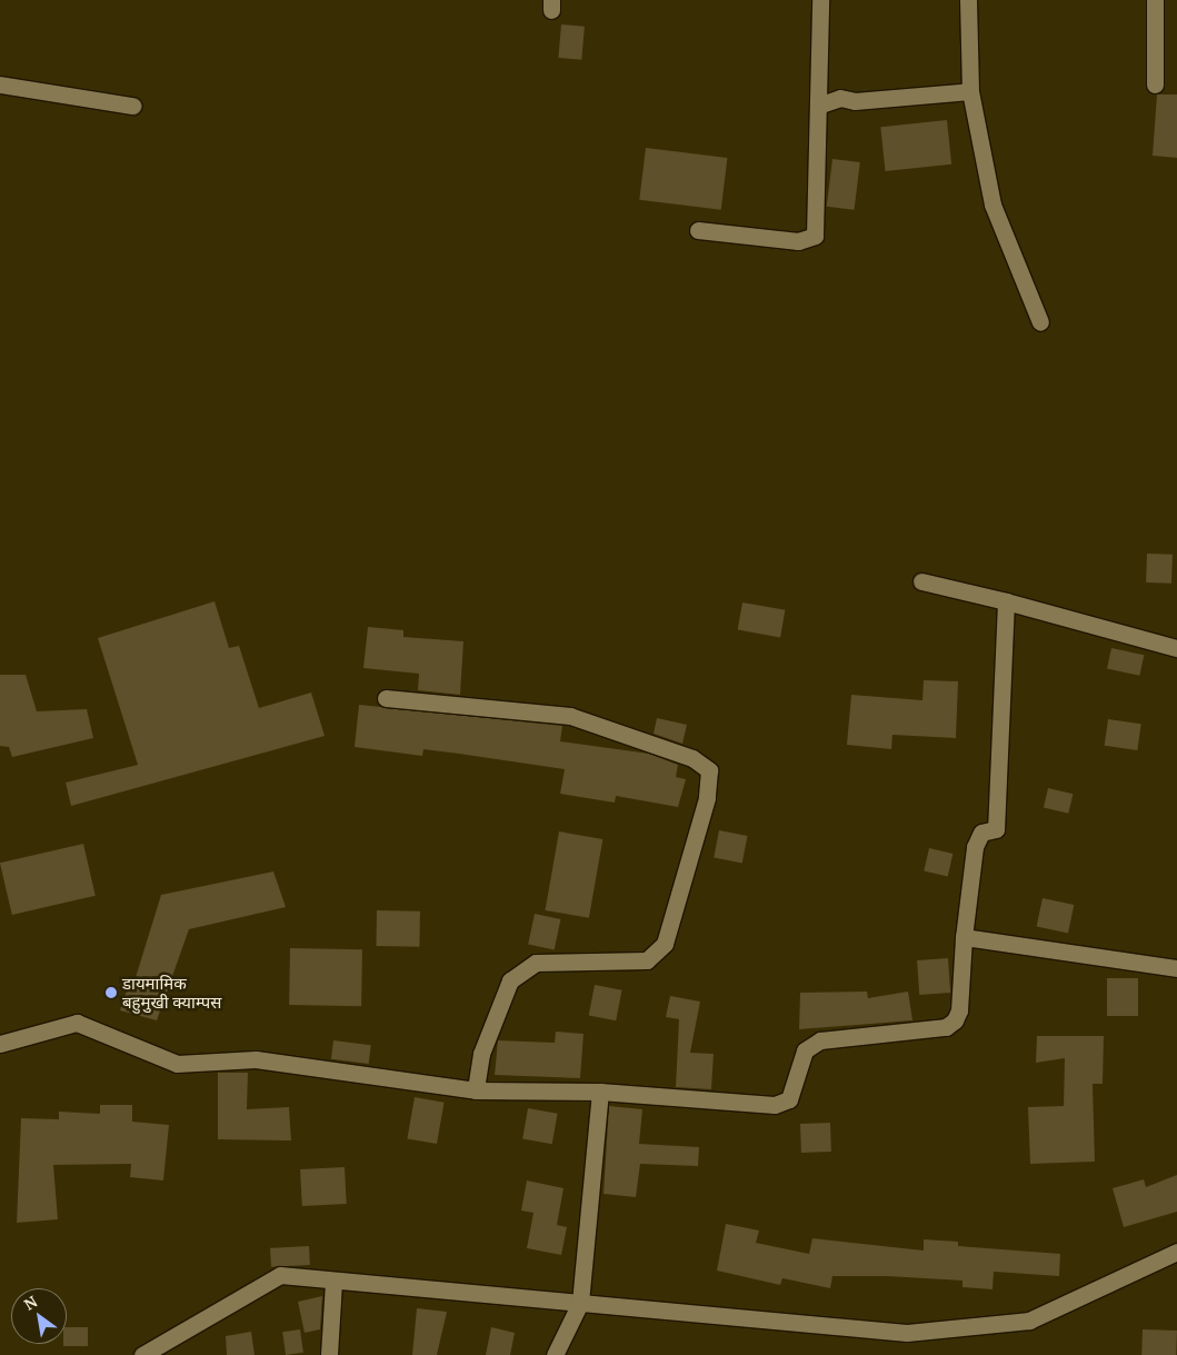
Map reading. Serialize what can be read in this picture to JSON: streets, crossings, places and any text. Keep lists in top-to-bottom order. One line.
{"places":["डायमामिक बहुमुखी क्याम्पस"],"north":"top left"}
